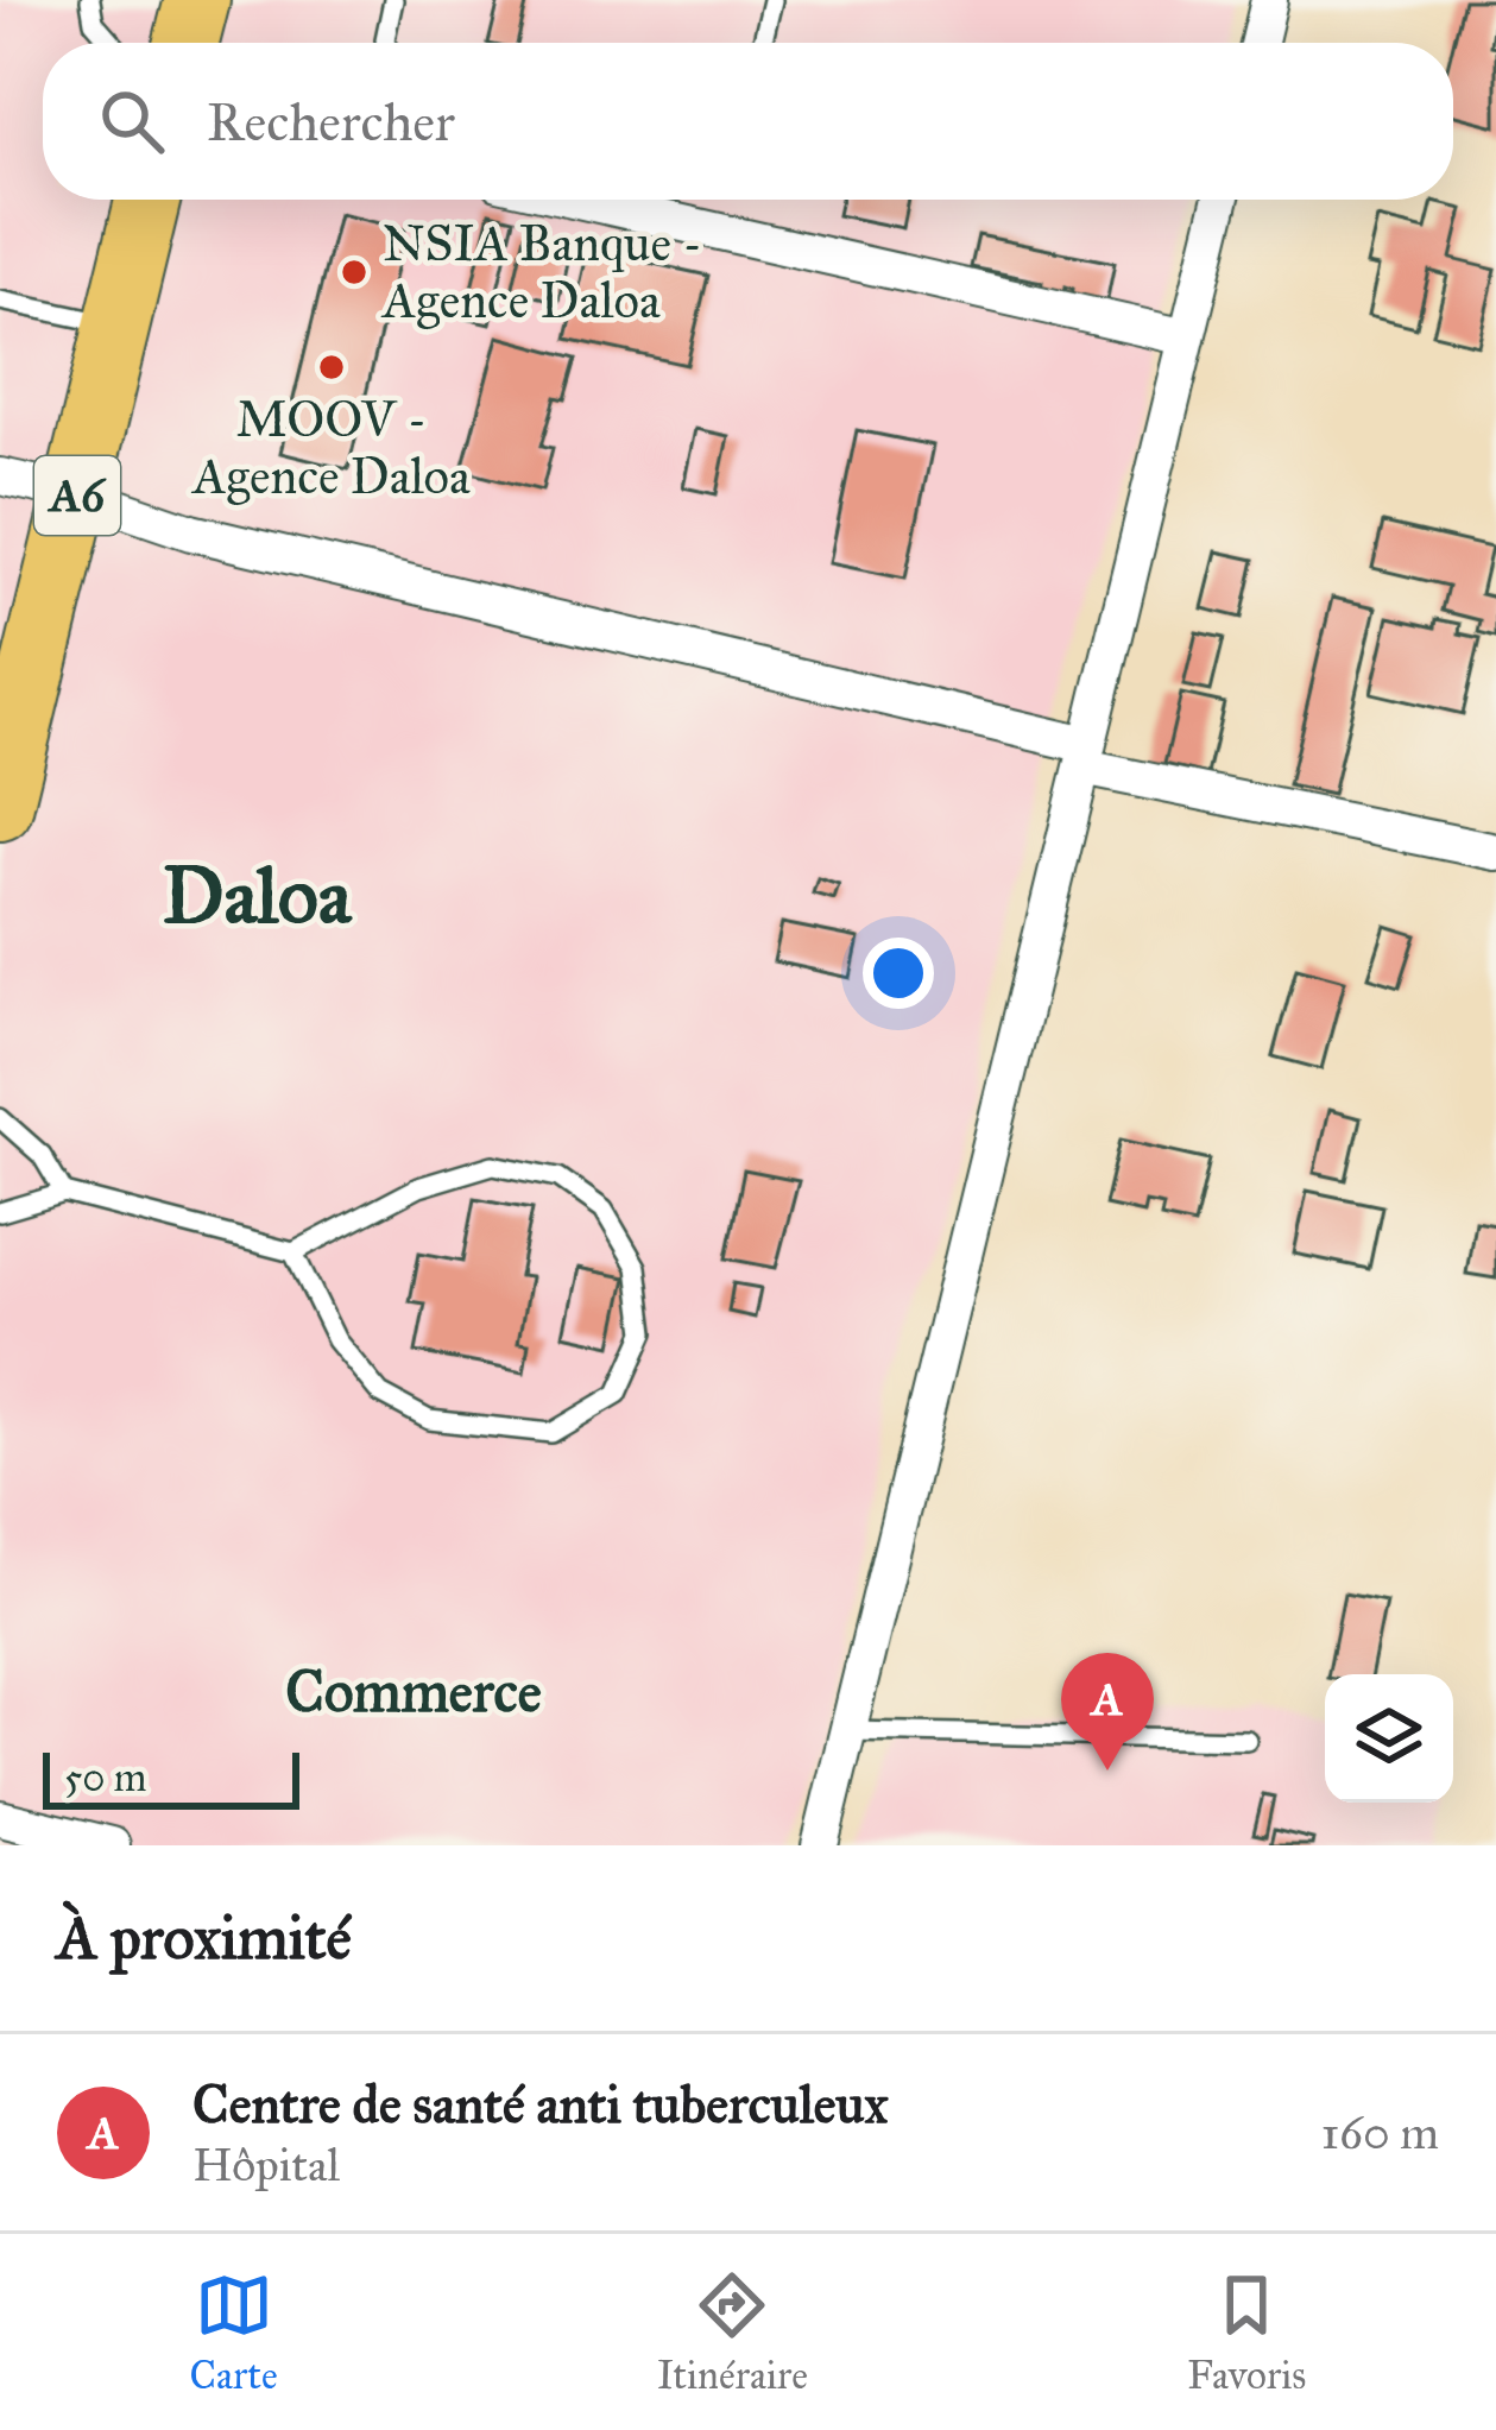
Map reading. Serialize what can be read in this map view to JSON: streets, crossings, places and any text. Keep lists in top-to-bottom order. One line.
{"streets":{"highway":["A6"]},"districts":["Daloa","Commerce"],"places":["NSIA Banque - Agence Daloa","MOOV - Agence Daloa"],"scale_bar":"50 m","page":{"search":"Rechercher","pins":"A","scale":"50 m","heading":"À proximité","list":[{"mark":"A","name":"Centre de santé anti tuberculeux","note":"Hôpital","value":"160 m"}],"nav":["Carte","Itinéraire","Favoris"]}}
